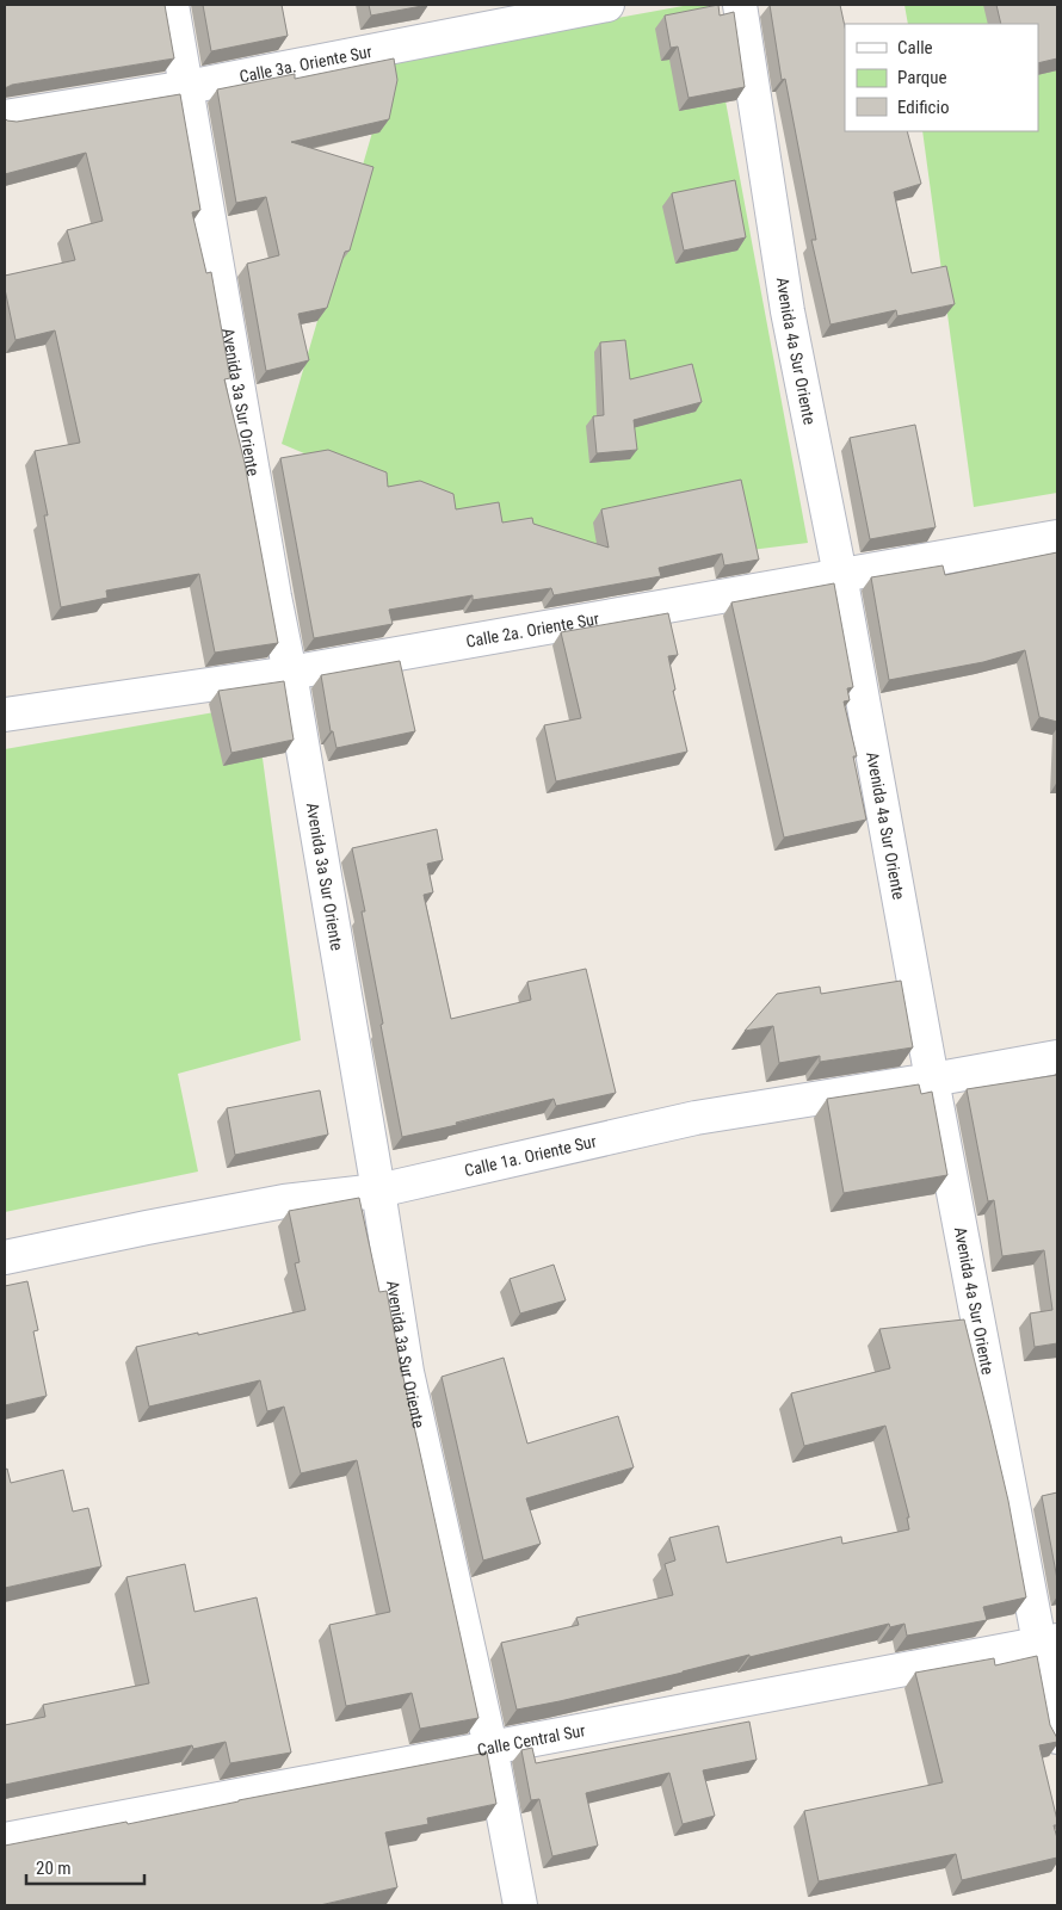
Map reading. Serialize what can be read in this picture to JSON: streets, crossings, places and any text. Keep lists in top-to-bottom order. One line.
{"streets":{"street":["Calle 3a. Oriente Sur","Avenida 4a Sur Oriente","Avenida 3a Sur Oriente","Calle 2a. Oriente Sur","Calle 1a. Oriente Sur","Calle Central Sur"]},"crossings":[["Calle 3a. Oriente Sur","Avenida 3a Sur Oriente"],["Avenida 4a Sur Oriente","Calle 2a. Oriente Sur"],["Avenida 4a Sur Oriente","Calle 1a. Oriente Sur"],["Avenida 4a Sur Oriente","Calle Central Sur"],["Avenida 3a Sur Oriente","Calle 2a. Oriente Sur"],["Avenida 3a Sur Oriente","Calle 1a. Oriente Sur"],["Avenida 3a Sur Oriente","Calle Central Sur"]],"legend":["Calle","Parque","Edificio"],"scale_bar":"20 m"}
